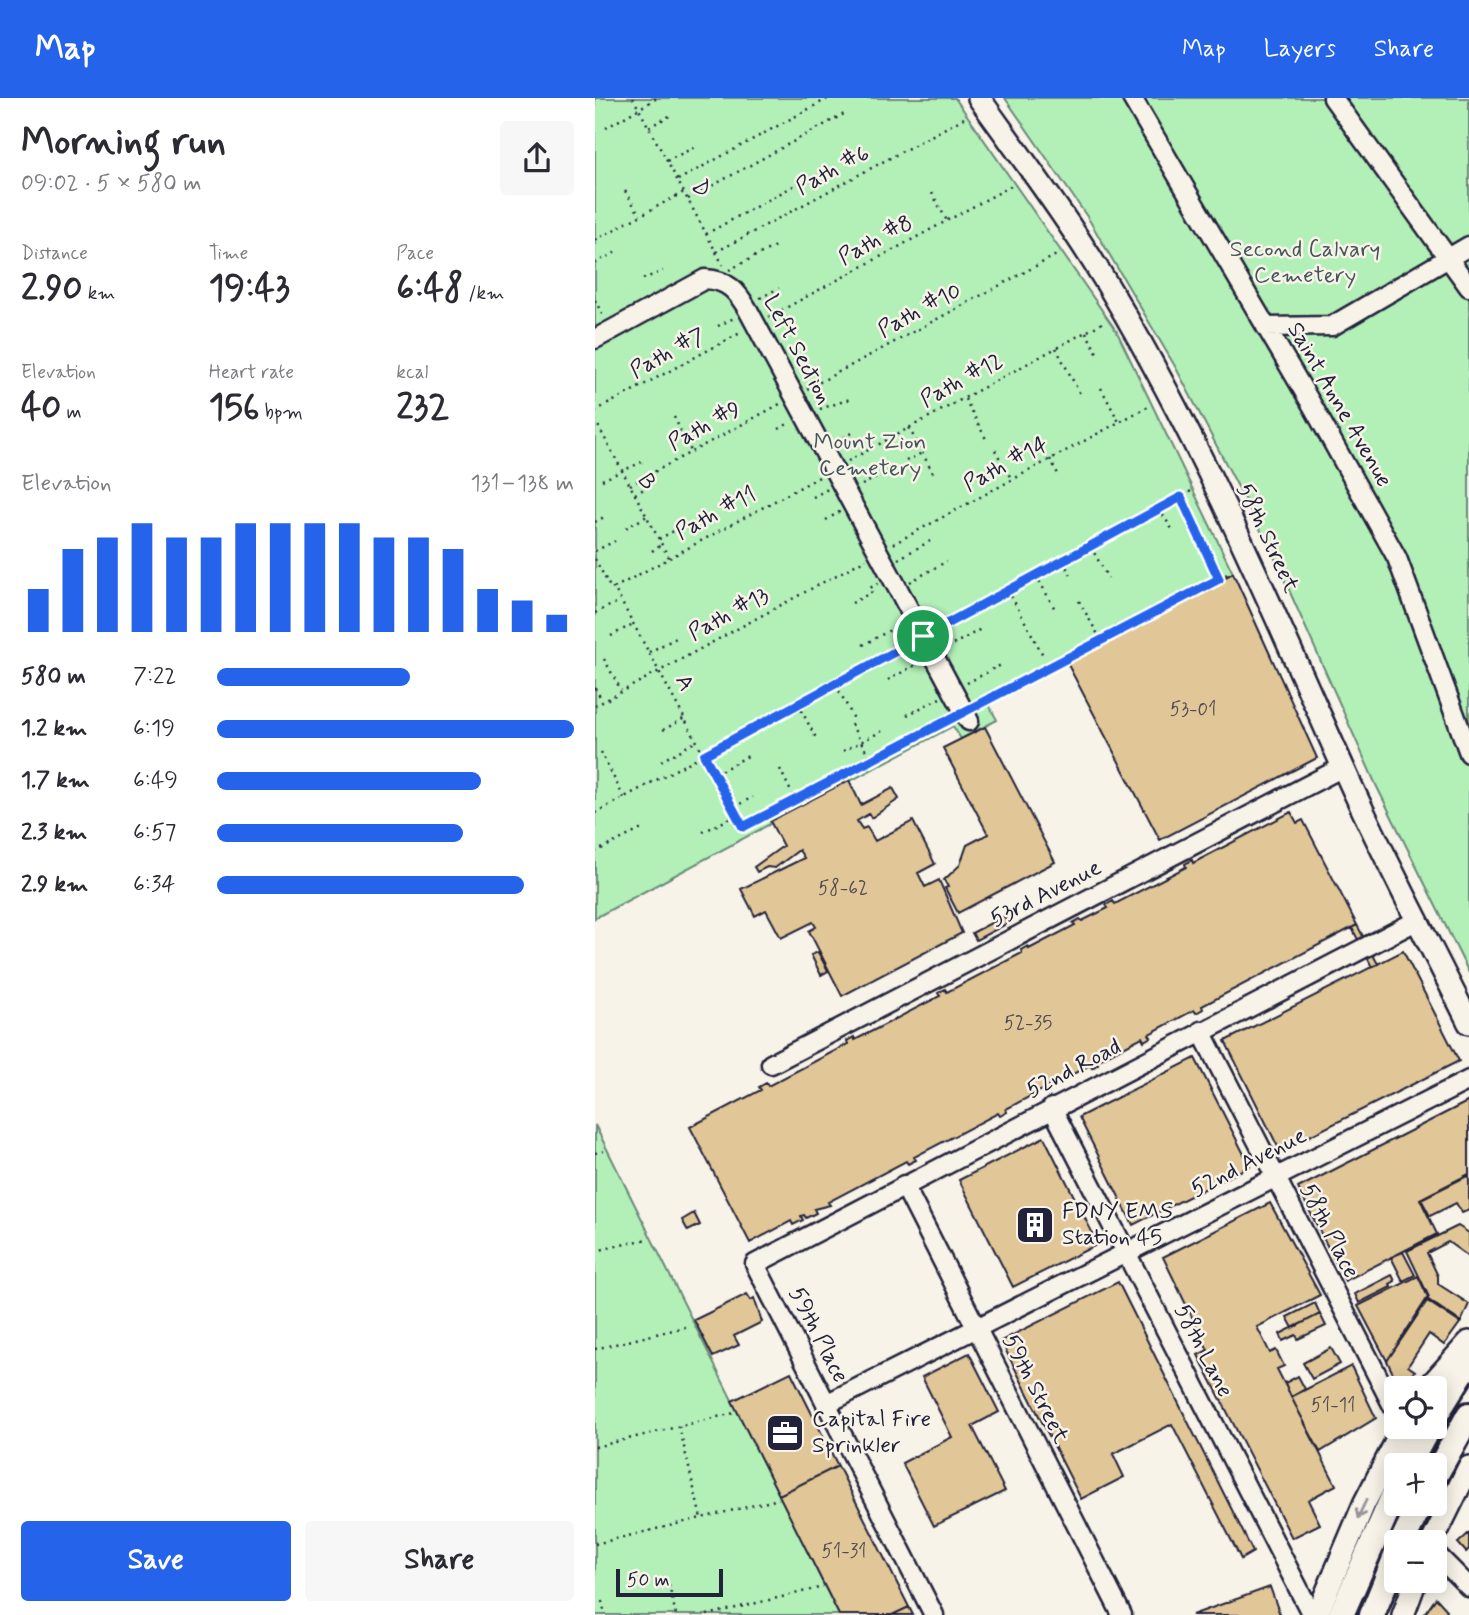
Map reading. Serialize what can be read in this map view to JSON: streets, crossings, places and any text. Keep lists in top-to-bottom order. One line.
{"streets":{"main road":["58th Street"],"street":["Left Section","Saint Anne Avenue","53rd Avenue","52nd Road","52nd Avenue","58th Place","59th Place","58th Lane","59th Street"],"path":["Path #6","D","Path #8","Path #10","Path #7","Path #12","Path #9","Path #14","B","Path #11","Path #13","A"]},"crossings":[["Path #6","D"],["D","Left Section"],["Path #8","Left Section"],["Path #8","Path #7"],["Path #10","Left Section"],["Path #10","Path #9"],["Left Section","Path #7"],["Left Section","Path #12"],["Left Section","Path #9"],["Left Section","Path #14"],["Left Section","Path #11"],["Left Section","Path #13"],["Path #12","Path #11"],["Path #9","B"],["Path #14","Path #13"],["B","Path #11"],["Path #11","A"],["58th Street","53rd Avenue"],["58th Street","52nd Road"],["Path #13","A"],["52nd Road","58th Place"],["52nd Road","59th Place"],["52nd Road","58th Lane"],["52nd Road","59th Street"],["52nd Avenue","58th Place"],["52nd Avenue","59th Place"],["52nd Avenue","58th Lane"],["52nd Avenue","59th Street"]],"parks":["Second Calvary Cemetery","Mount Zion Cemetery"],"places":{"building":["FDNY EMS Station 45"],"office":["Capital Fire Sprinkler"]},"house_numbers":["53-01","58-62","52-35","51-11","51-31"],"scale_bar":"50 m","page":{"header":"Map","nav":["Map","Layers","Share"],"heading":["Morning run","09:02 · 5 × 580 m"],"stats":[["Distance","2.90 km"],["Time","19:43"],["Pace","6:48 /km"],["Elevation","40 m"],["Heart rate","156 bpm"],["kcal","232"]],"chart":["Elevation","131–138 m"],"list":[{"name":"580 m","note":"7:22"},{"name":"1.2 km","note":"6:19"},{"name":"1.7 km","note":"6:49"},{"name":"2.3 km","note":"6:57"},{"name":"2.9 km","note":"6:34"}],"map_buttons":["+","−"],"buttons":["Save","Share"],"scale":"50 m"}}
